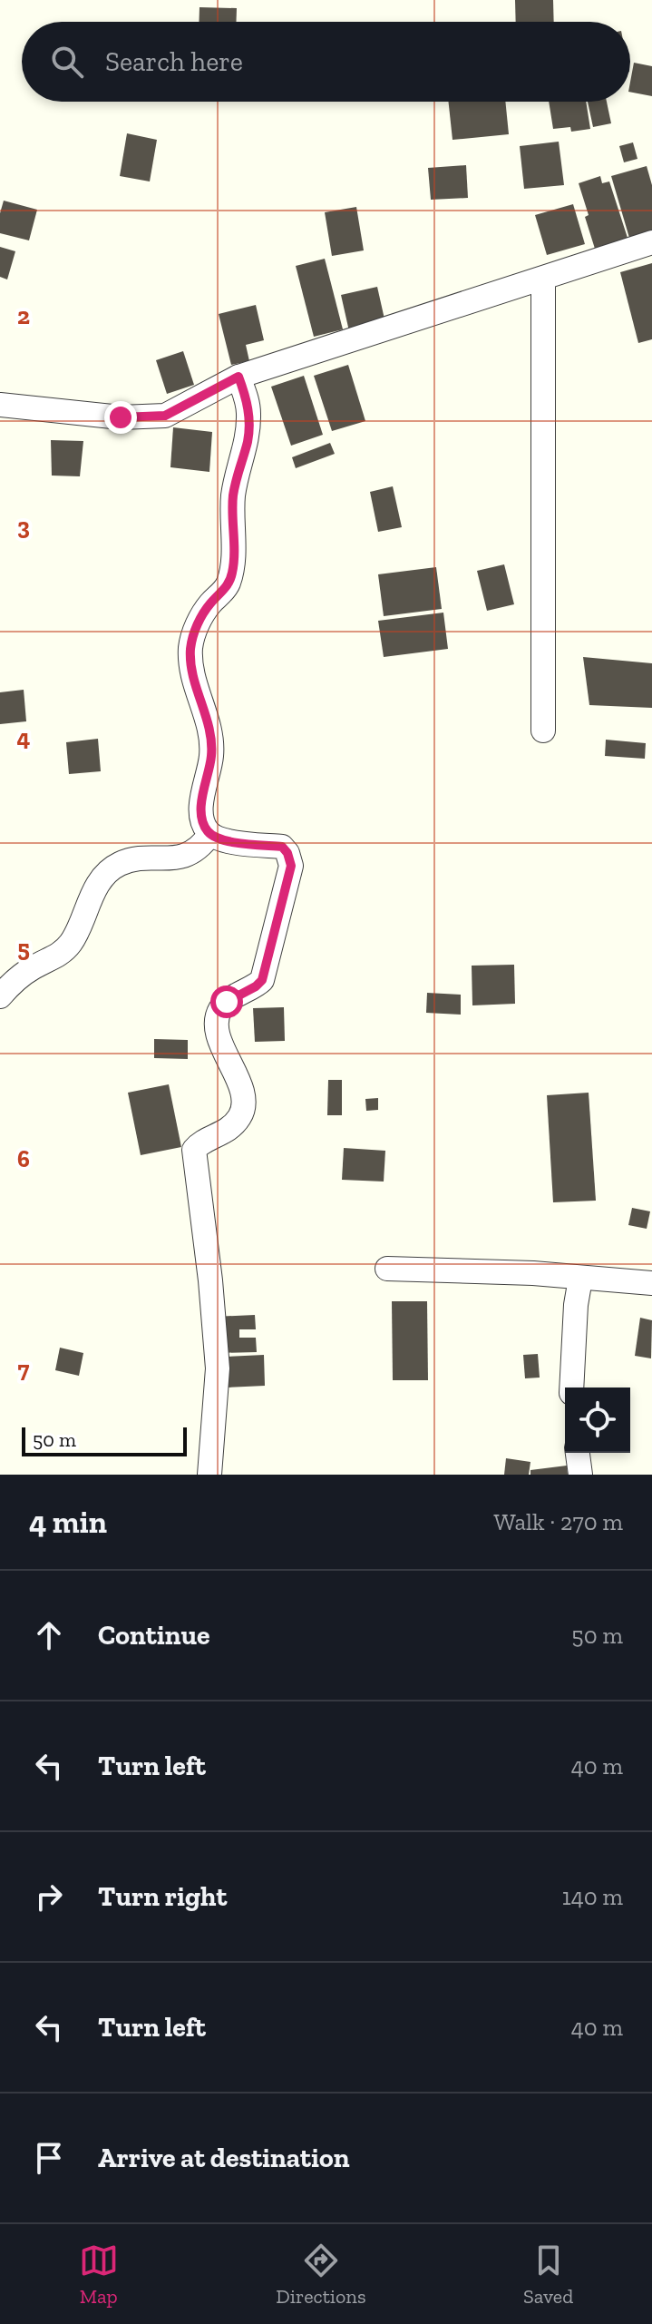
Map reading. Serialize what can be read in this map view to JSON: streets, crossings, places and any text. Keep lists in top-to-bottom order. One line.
{"scale_bar":"50 m","page":{"search":"Search here","scale":"50 m","heading":["4 min","Walk · 270 m"],"list":[["Continue","50 m"],["Turn left","40 m"],["Turn right","140 m"],["Turn left","40 m"],"Arrive at destination"],"nav":["Map","Directions","Saved"]},"grid":{"rows":["2","3","4","5","6","7"]}}
